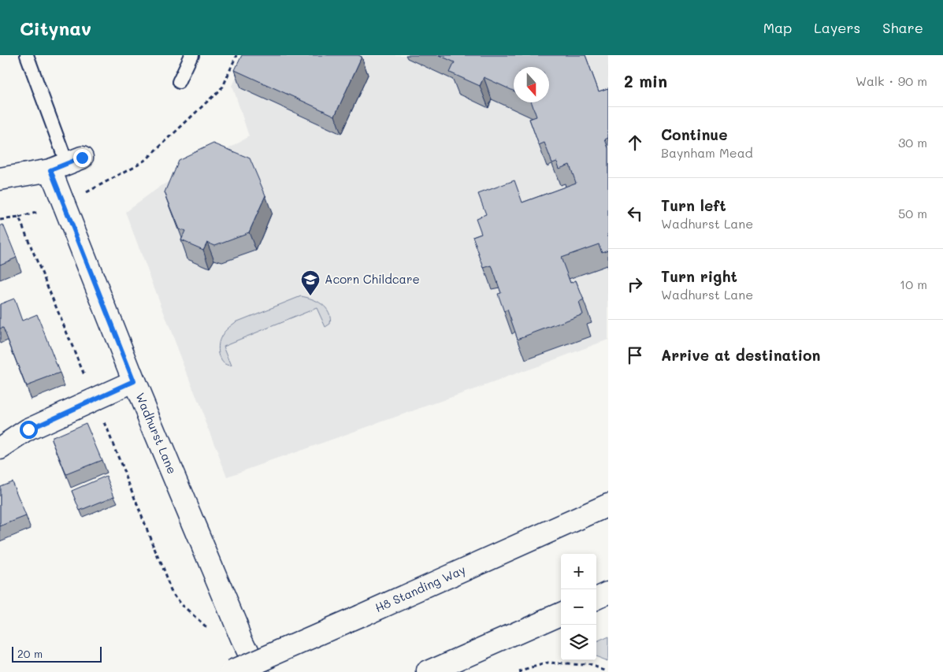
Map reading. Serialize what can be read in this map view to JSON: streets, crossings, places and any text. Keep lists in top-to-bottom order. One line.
{"streets":{"main road":["Wadhurst Lane","H8 Standing Way"]},"places":{"school or university":["Acorn Childcare"]},"scale_bar":"20 m","north":"bottom","page":{"header":"Citynav","nav":["Map","Layers","Share"],"heading":["2 min","Walk · 90 m"],"list":[["Continue","Baynham Mead","30 m"],["Turn left","Wadhurst Lane","50 m"],["Turn right","Wadhurst Lane","10 m"],"Arrive at destination"],"map_buttons":["+","−"],"scale":"20 m"}}
